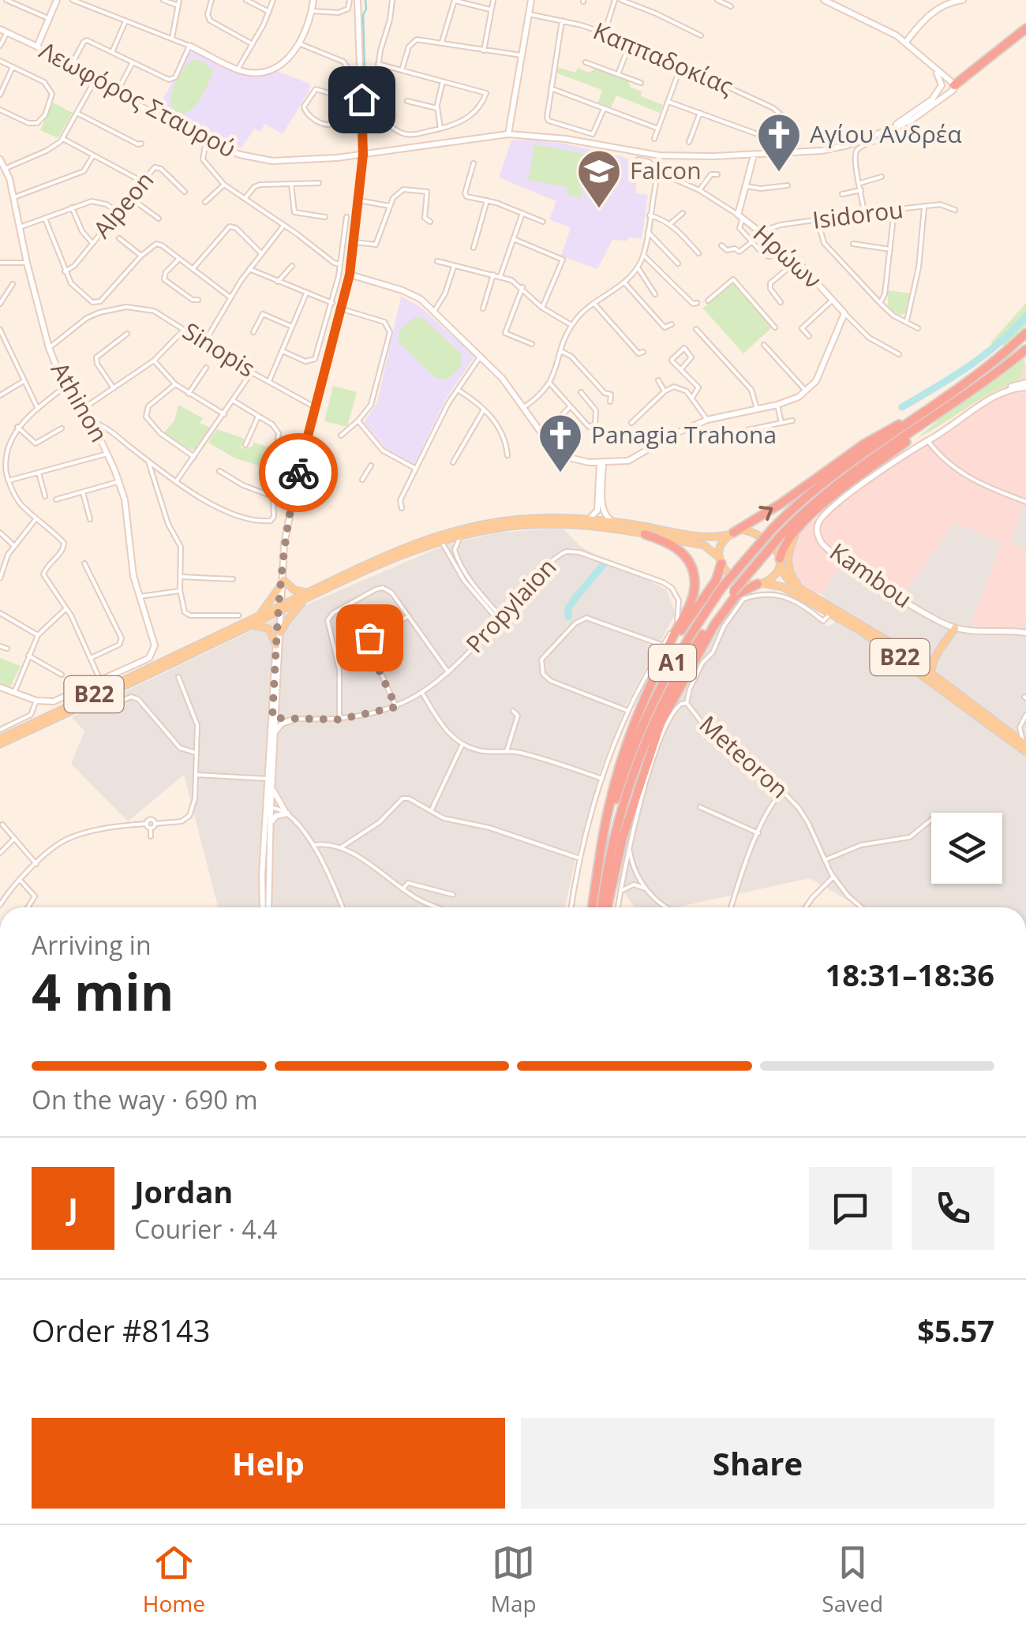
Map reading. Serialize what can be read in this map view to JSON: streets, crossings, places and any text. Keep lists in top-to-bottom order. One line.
{"streets":{"highway":["A1"],"main road":["Λεωφόρος Σταυρού","Ηρώων","Athinon","Kambou","B22"],"street":["Καππαδοκίας","Alpeon","Isidorou","Sinopis","Propylaion","Meteoron"]},"crossings":[["Isidorou","Ηρώων"],["Sinopis","Athinon"],["B22","Meteoron"]],"places":{"church":["Αγίου Ανδρέα","Panagia Trahona"],"school or university":["Falcon"]},"page":{"heading":["4 min","Arriving in","18:31–18:36"],"panel":["Jordan","Courier · 4.4","Order #8143","$5.57"],"bar":"On the way · 690 m","round":"J","buttons":["Help","Share"],"tabs":["Home","Map","Saved"]}}
